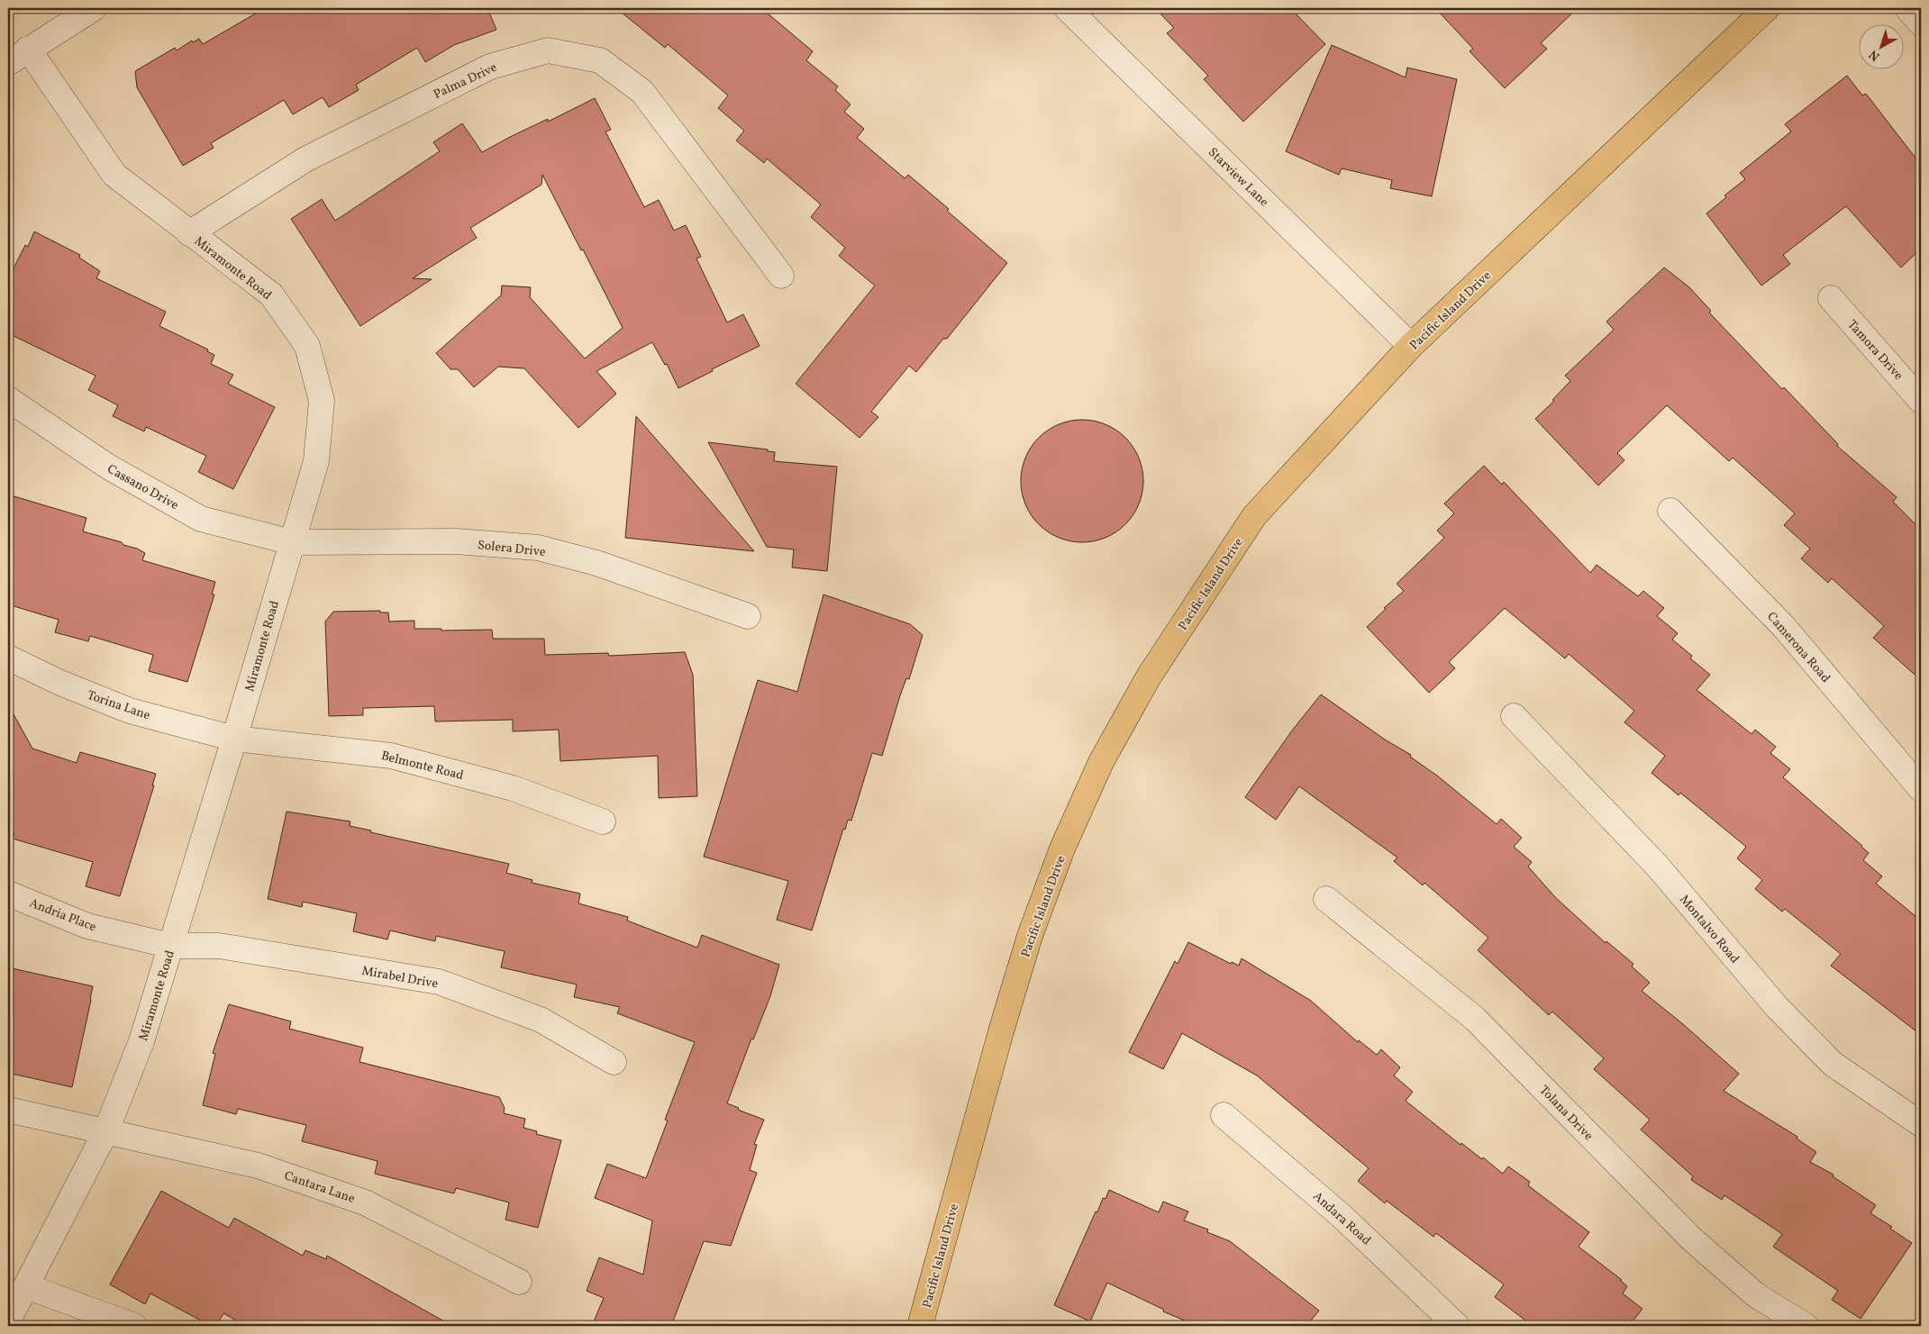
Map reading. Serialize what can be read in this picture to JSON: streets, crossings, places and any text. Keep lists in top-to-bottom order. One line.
{"streets":{"main road":["Pacific Island Drive"],"street":["Palma Drive","Starview Lane","Miramonte Road","Tamora Drive","Cassano Drive","Solera Drive","Camerona Road","Torina Lane","Belmonte Road","Andria Place","Montalvo Road","Mirabel Drive","Tolana Drive","Cantara Lane","Andara Road"]},"crossings":[["Palma Drive","Miramonte Road"],["Starview Lane","Pacific Island Drive"],["Miramonte Road","Cassano Drive"],["Miramonte Road","Solera Drive"],["Miramonte Road","Torina Lane"],["Miramonte Road","Belmonte Road"],["Miramonte Road","Andria Place"],["Miramonte Road","Mirabel Drive"],["Miramonte Road","Cantara Lane"],["Cassano Drive","Solera Drive"],["Torina Lane","Belmonte Road"],["Andria Place","Mirabel Drive"]],"north":"bottom left"}
